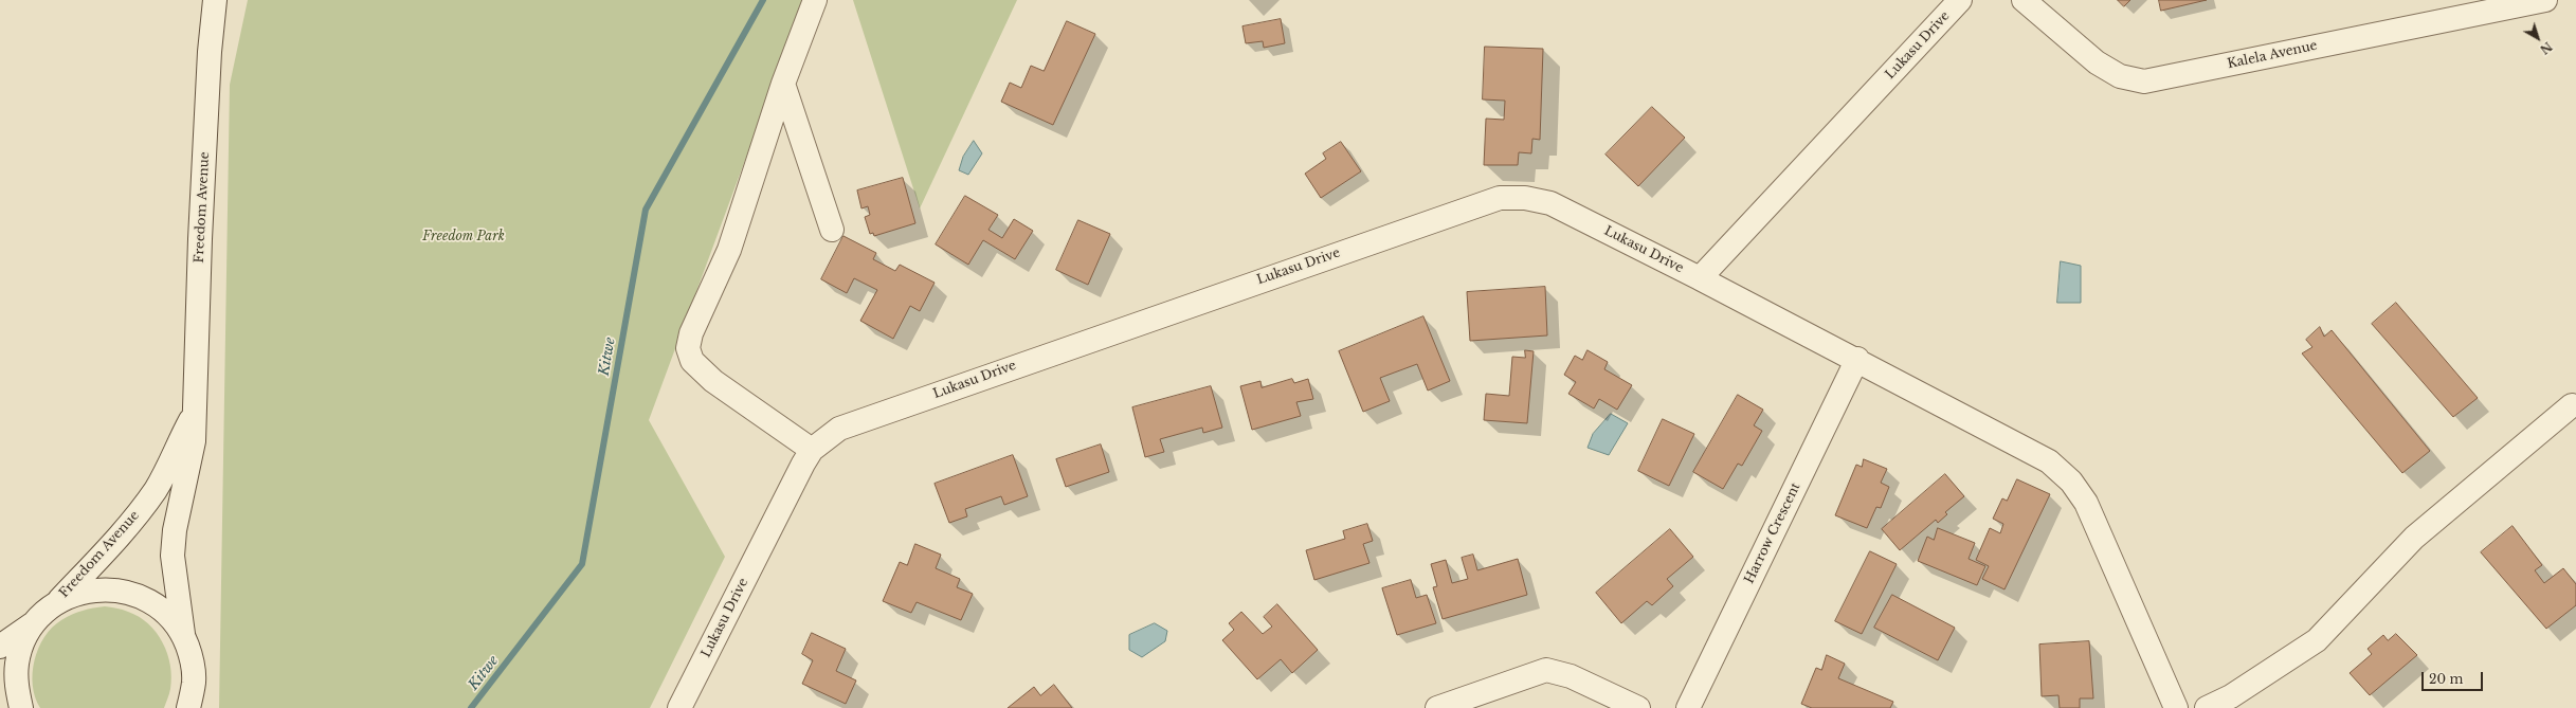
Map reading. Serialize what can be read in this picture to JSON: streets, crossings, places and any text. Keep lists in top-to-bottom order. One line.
{"streets":{"street":["Lukasu Drive","Kalela Avenue","Freedom Avenue","Harrow Crescent"]},"water":["Kitwe"],"parks":["Freedom Park"],"scale_bar":"20 m","north":"bottom right"}
